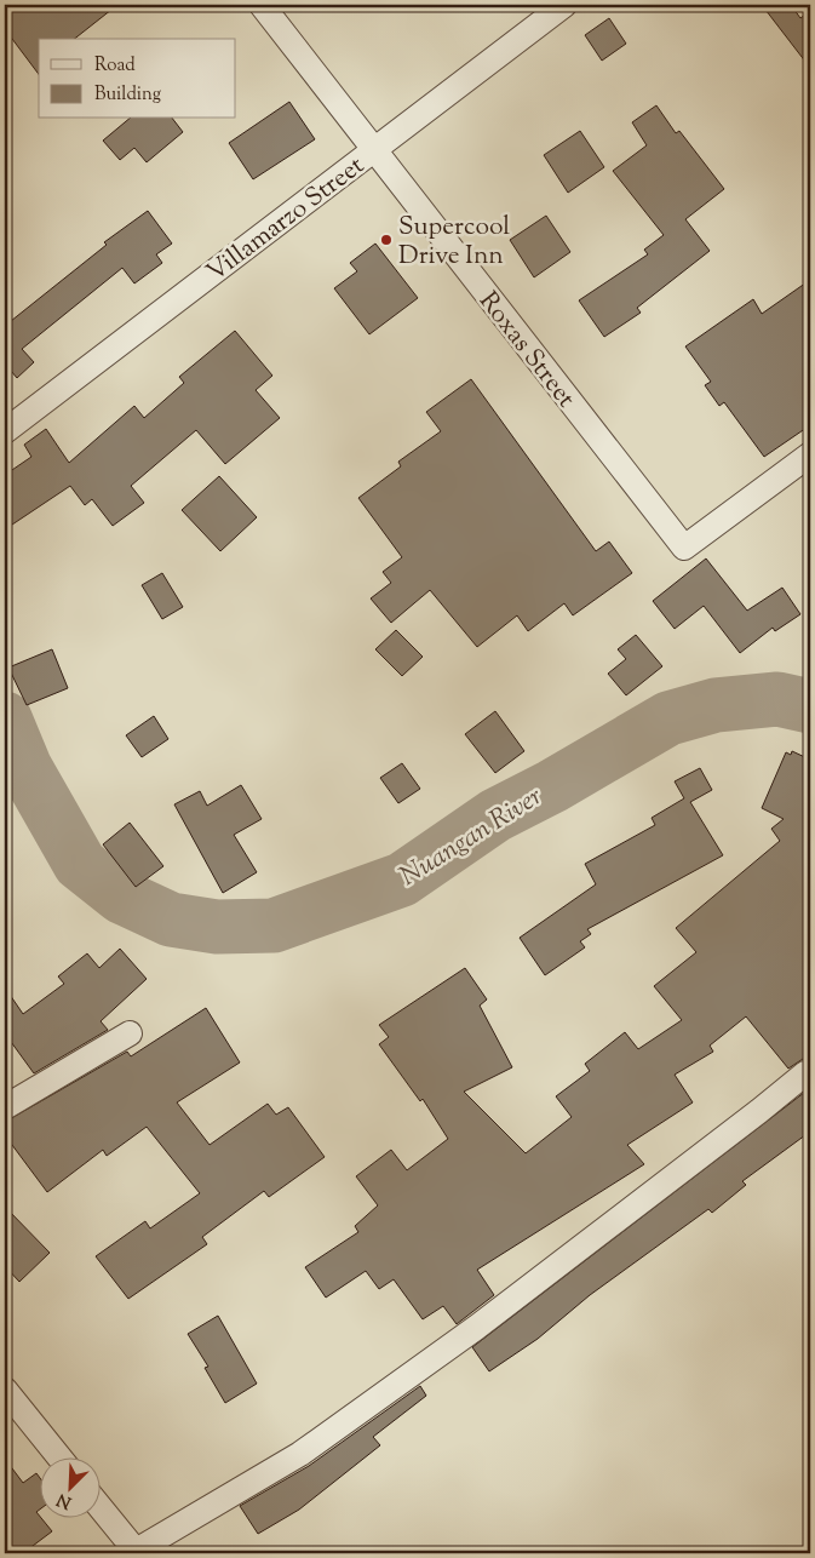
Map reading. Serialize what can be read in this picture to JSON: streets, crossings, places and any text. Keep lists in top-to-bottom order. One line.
{"streets":{"street":["Villamarzo Street","Roxas Street"]},"crossings":[["Villamarzo Street","Roxas Street"]],"water":["Nuangan River"],"places":["Supercool Drive Inn"],"legend":["Road","Building"],"north":"bottom left"}
